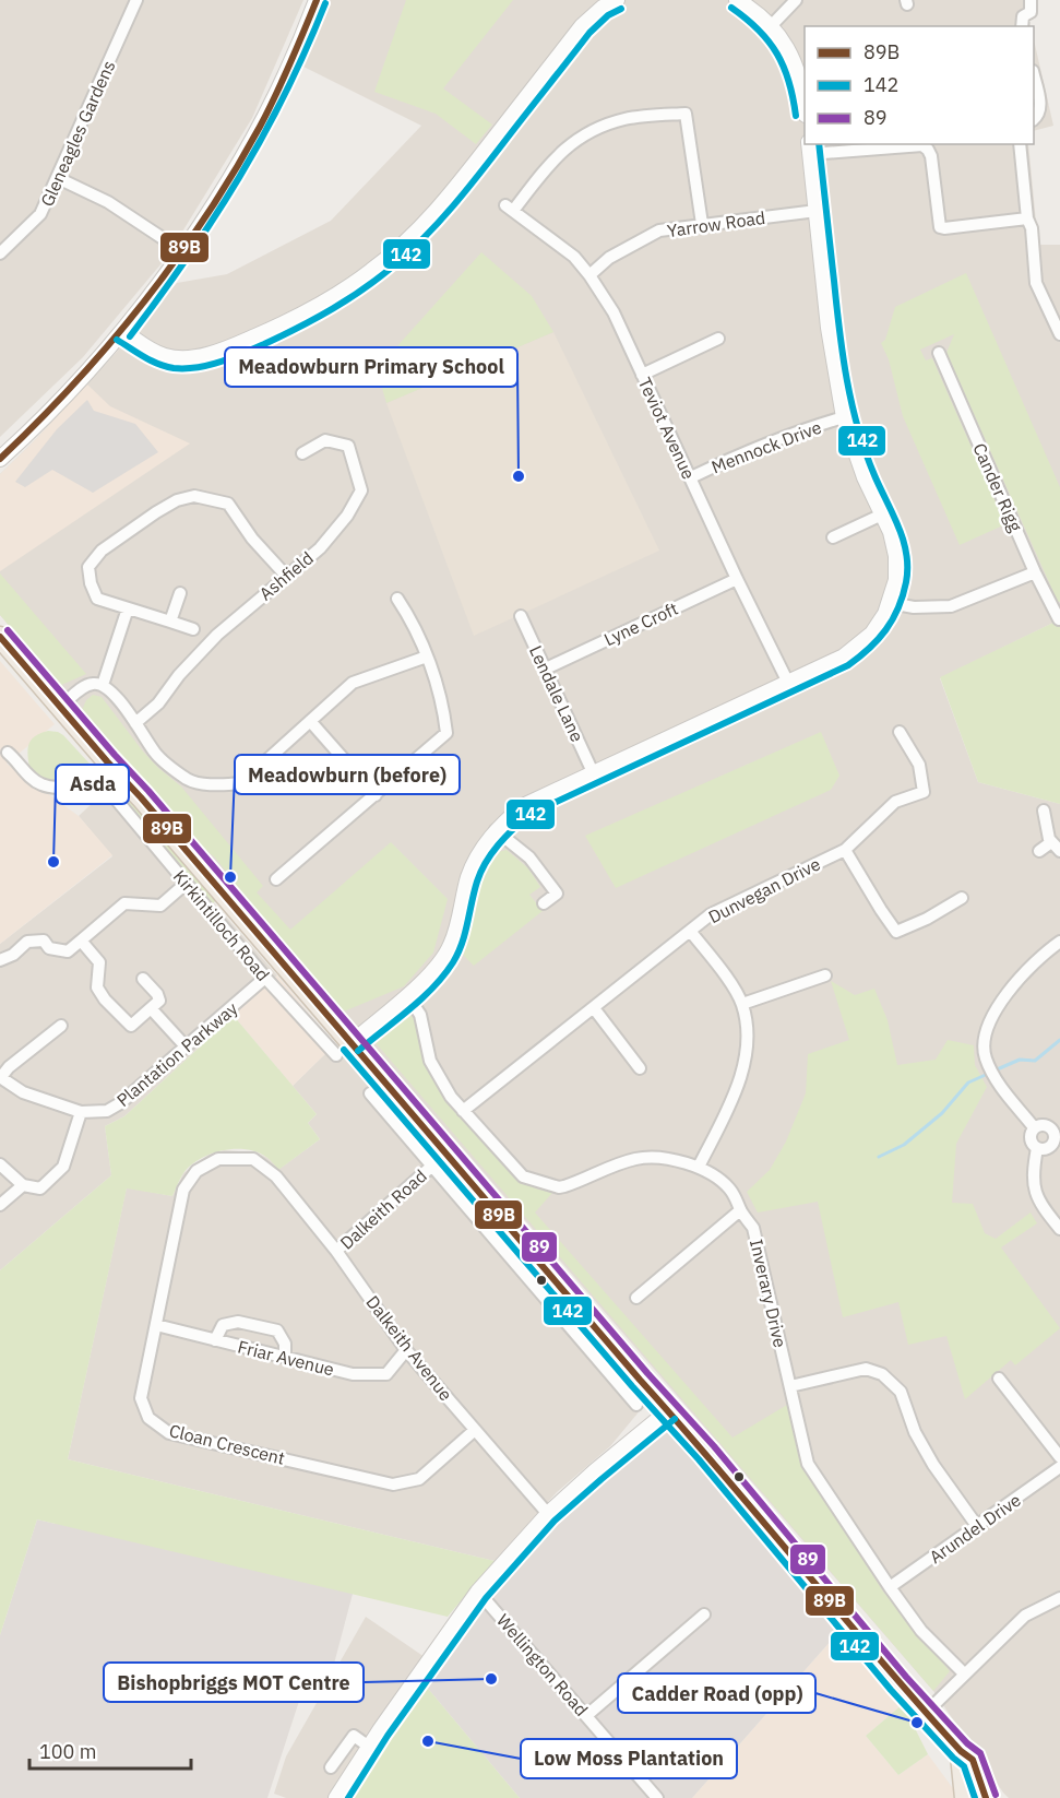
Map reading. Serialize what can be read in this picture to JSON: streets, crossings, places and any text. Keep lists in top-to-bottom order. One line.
{"streets":{"main road":["Kirkintilloch Road"],"street":["Gleneagles Gardens","Yarrow Road","Teviot Avenue","Mennock Drive","Cander Rigg","Ashfield","Lyne Croft","Lendale Lane","Dunvegan Drive","Plantation Parkway","Dalkeith Road","Inverary Drive","Dalkeith Avenue","Friar Avenue","Cloan Crescent","Arundel Drive","Wellington Road"]},"crossings":[["Yarrow Road","Teviot Avenue"],["Teviot Avenue","Mennock Drive"],["Teviot Avenue","Lyne Croft"],["Lyne Croft","Lendale Lane"],["Dunvegan Drive","Inverary Drive"],["Kirkintilloch Road","Plantation Parkway"],["Dalkeith Road","Dalkeith Avenue"],["Inverary Drive","Arundel Drive"],["Dalkeith Avenue","Friar Avenue"],["Dalkeith Avenue","Cloan Crescent"],["Friar Avenue","Cloan Crescent"]],"places":["Meadowburn Primary School","Asda","Meadowburn (before)","Bishopbriggs MOT Centre","Cadder Road (opp)","Low Moss Plantation"],"lines":["transit line 89B","transit line 142","transit line 89"],"legend":["89B","142","89"],"scale_bar":"100 m"}
